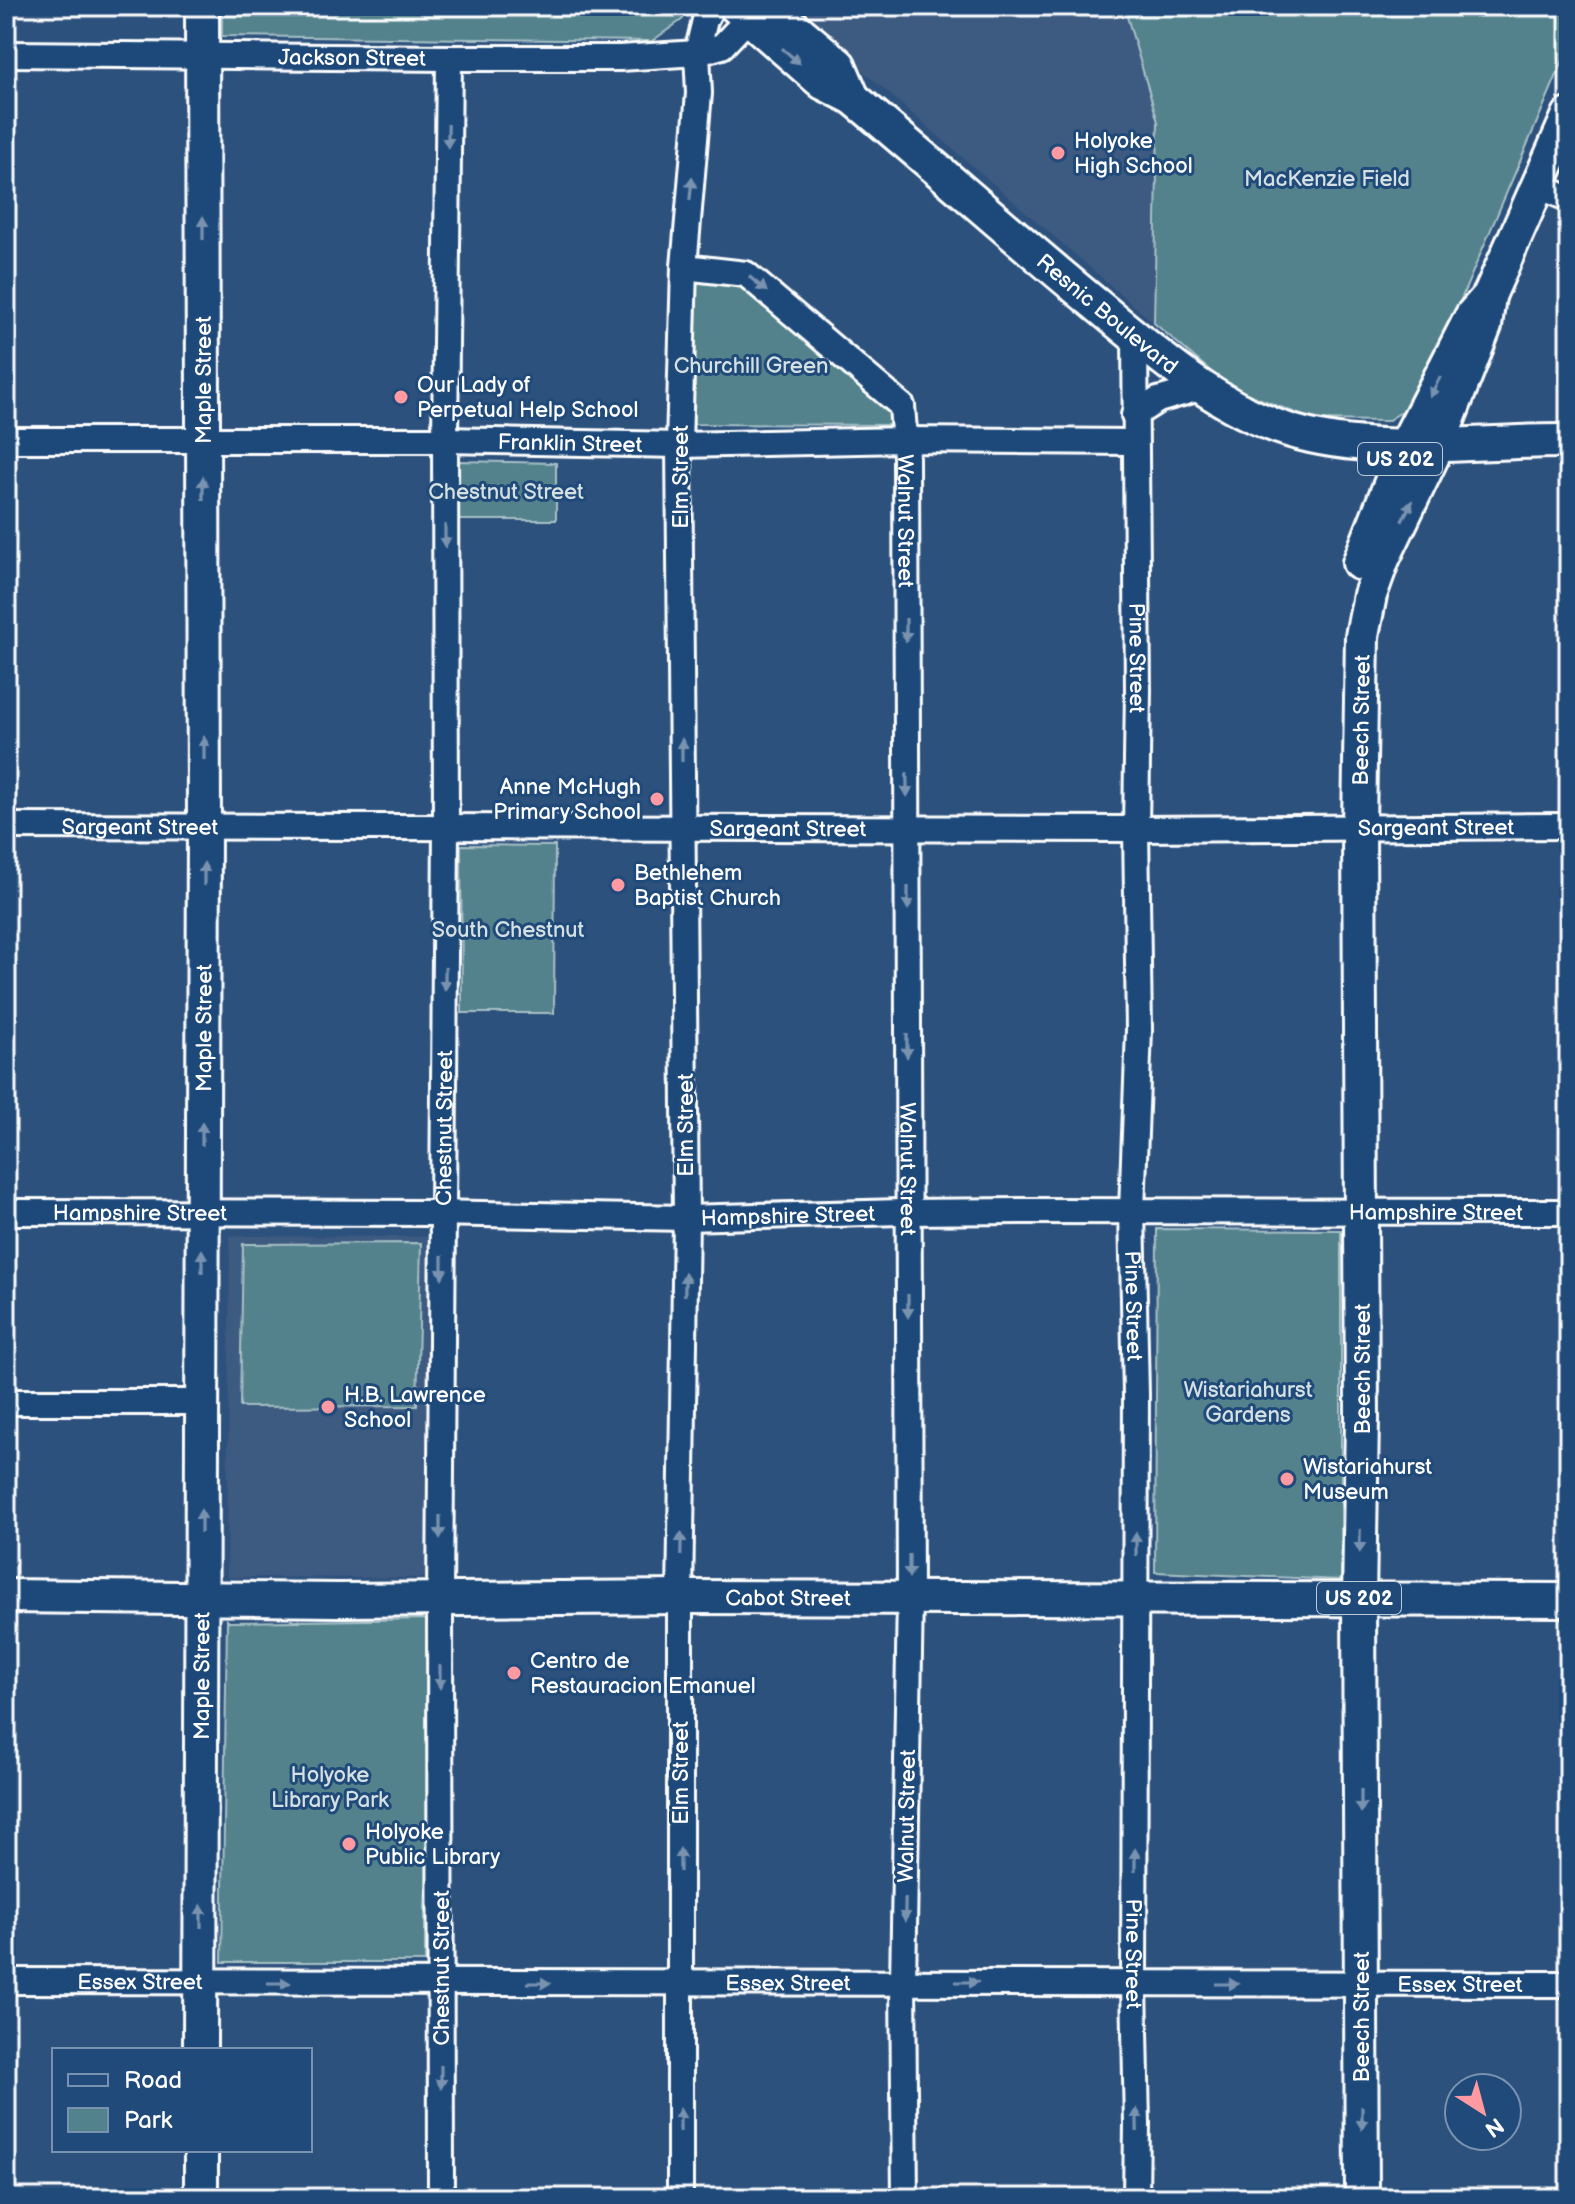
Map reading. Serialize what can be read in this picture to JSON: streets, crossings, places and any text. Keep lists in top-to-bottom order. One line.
{"streets":{"main road":["Resnic Boulevard","Maple Street","US 202","Beech Street","Cabot Street"],"street":["Jackson Street","Franklin Street","Elm Street","Walnut Street","Pine Street","Sargeant Street","Chestnut Street","Hampshire Street","Essex Street"]},"crossings":[["Jackson Street","Resnic Boulevard"],["Jackson Street","Maple Street"],["Jackson Street","Elm Street"],["Jackson Street","Chestnut Street"],["Resnic Boulevard","Pine Street"],["Resnic Boulevard","Beech Street"],["Maple Street","Franklin Street"],["Maple Street","Sargeant Street"],["Maple Street","Hampshire Street"],["Maple Street","Cabot Street"],["Maple Street","Essex Street"],["Franklin Street","Elm Street"],["Franklin Street","Walnut Street"],["Franklin Street","Pine Street"],["Franklin Street","Chestnut Street"],["Elm Street","Walnut Street"],["Elm Street","Sargeant Street"],["Elm Street","Hampshire Street"],["Elm Street","Cabot Street"],["Elm Street","Essex Street"],["Walnut Street","Sargeant Street"],["Walnut Street","Hampshire Street"],["Walnut Street","Cabot Street"],["Walnut Street","Essex Street"],["Pine Street","Sargeant Street"],["Pine Street","Hampshire Street"],["Pine Street","Cabot Street"],["Pine Street","Essex Street"],["Beech Street","Sargeant Street"],["Beech Street","Hampshire Street"],["Beech Street","Cabot Street"],["Beech Street","Essex Street"],["Sargeant Street","Chestnut Street"],["Chestnut Street","Hampshire Street"],["Chestnut Street","Cabot Street"],["Chestnut Street","Essex Street"]],"one_way":["Maple Street","Elm Street","Walnut Street","Pine Street","Chestnut Street","Essex Street"],"parks":["MacKenzie Field","Churchill Green","Chestnut Street","South Chestnut","Wistariahurst Gardens","Holyoke Library Park"],"places":["Holyoke High School","Our Lady of Perpetual Help School","Anne McHugh Primary School","Bethlehem Baptist Church","H.B. Lawrence School","Wistariahurst Museum","Centro de Restauracion Emanuel","Holyoke Public Library"],"legend":["Road","Park"],"north":"bottom right"}
